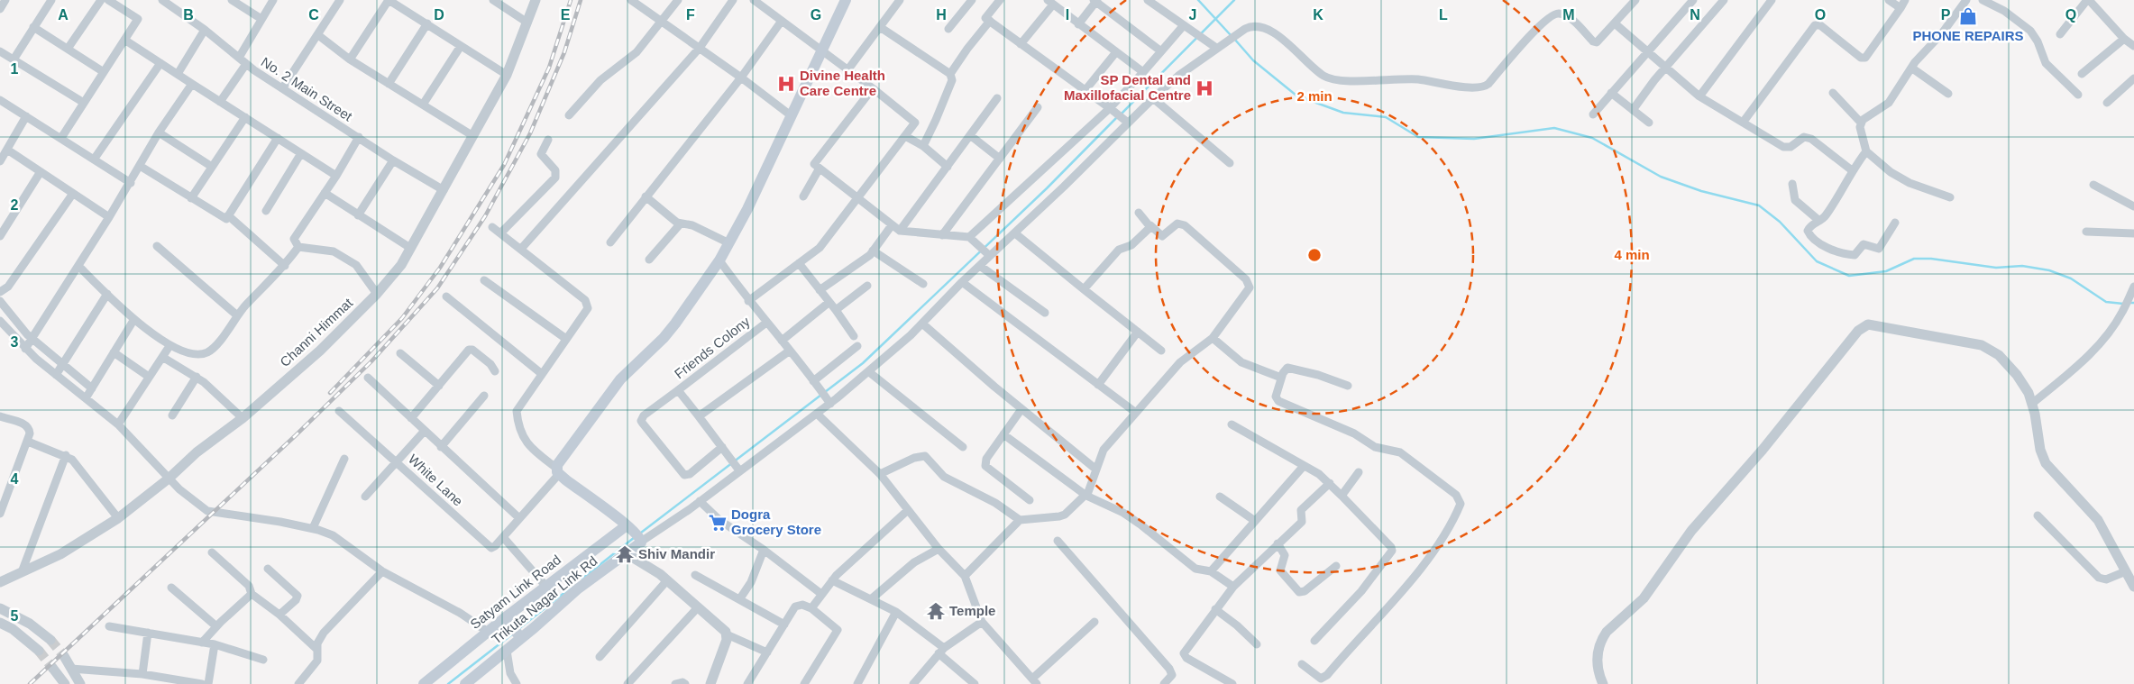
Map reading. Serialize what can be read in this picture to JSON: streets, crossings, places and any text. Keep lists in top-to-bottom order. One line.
{"streets":{"main road":["Satyam Link Road","Trikuta Nagar Link Rd"],"street":["No. 2 Main Street","Channi Himmat","Friends Colony","White Lane"]},"crossings":[["No. 2 Main Street","Channi Himmat"]],"places":{"shop":["PHONE REPAIRS"],"hospital":["Divine Health Care Centre","SP Dental and Maxillofacial Centre"],"supermarket":["Dogra Grocery Store"],"temple":["Shiv Mandir","Temple"]},"grid":{"columns":["A","B","C","D","E","F","G","H","I","J","K","L","M","N","O","P","Q"],"rows":["1","2","3","4","5"]},"rings":["2 min","4 min"]}
